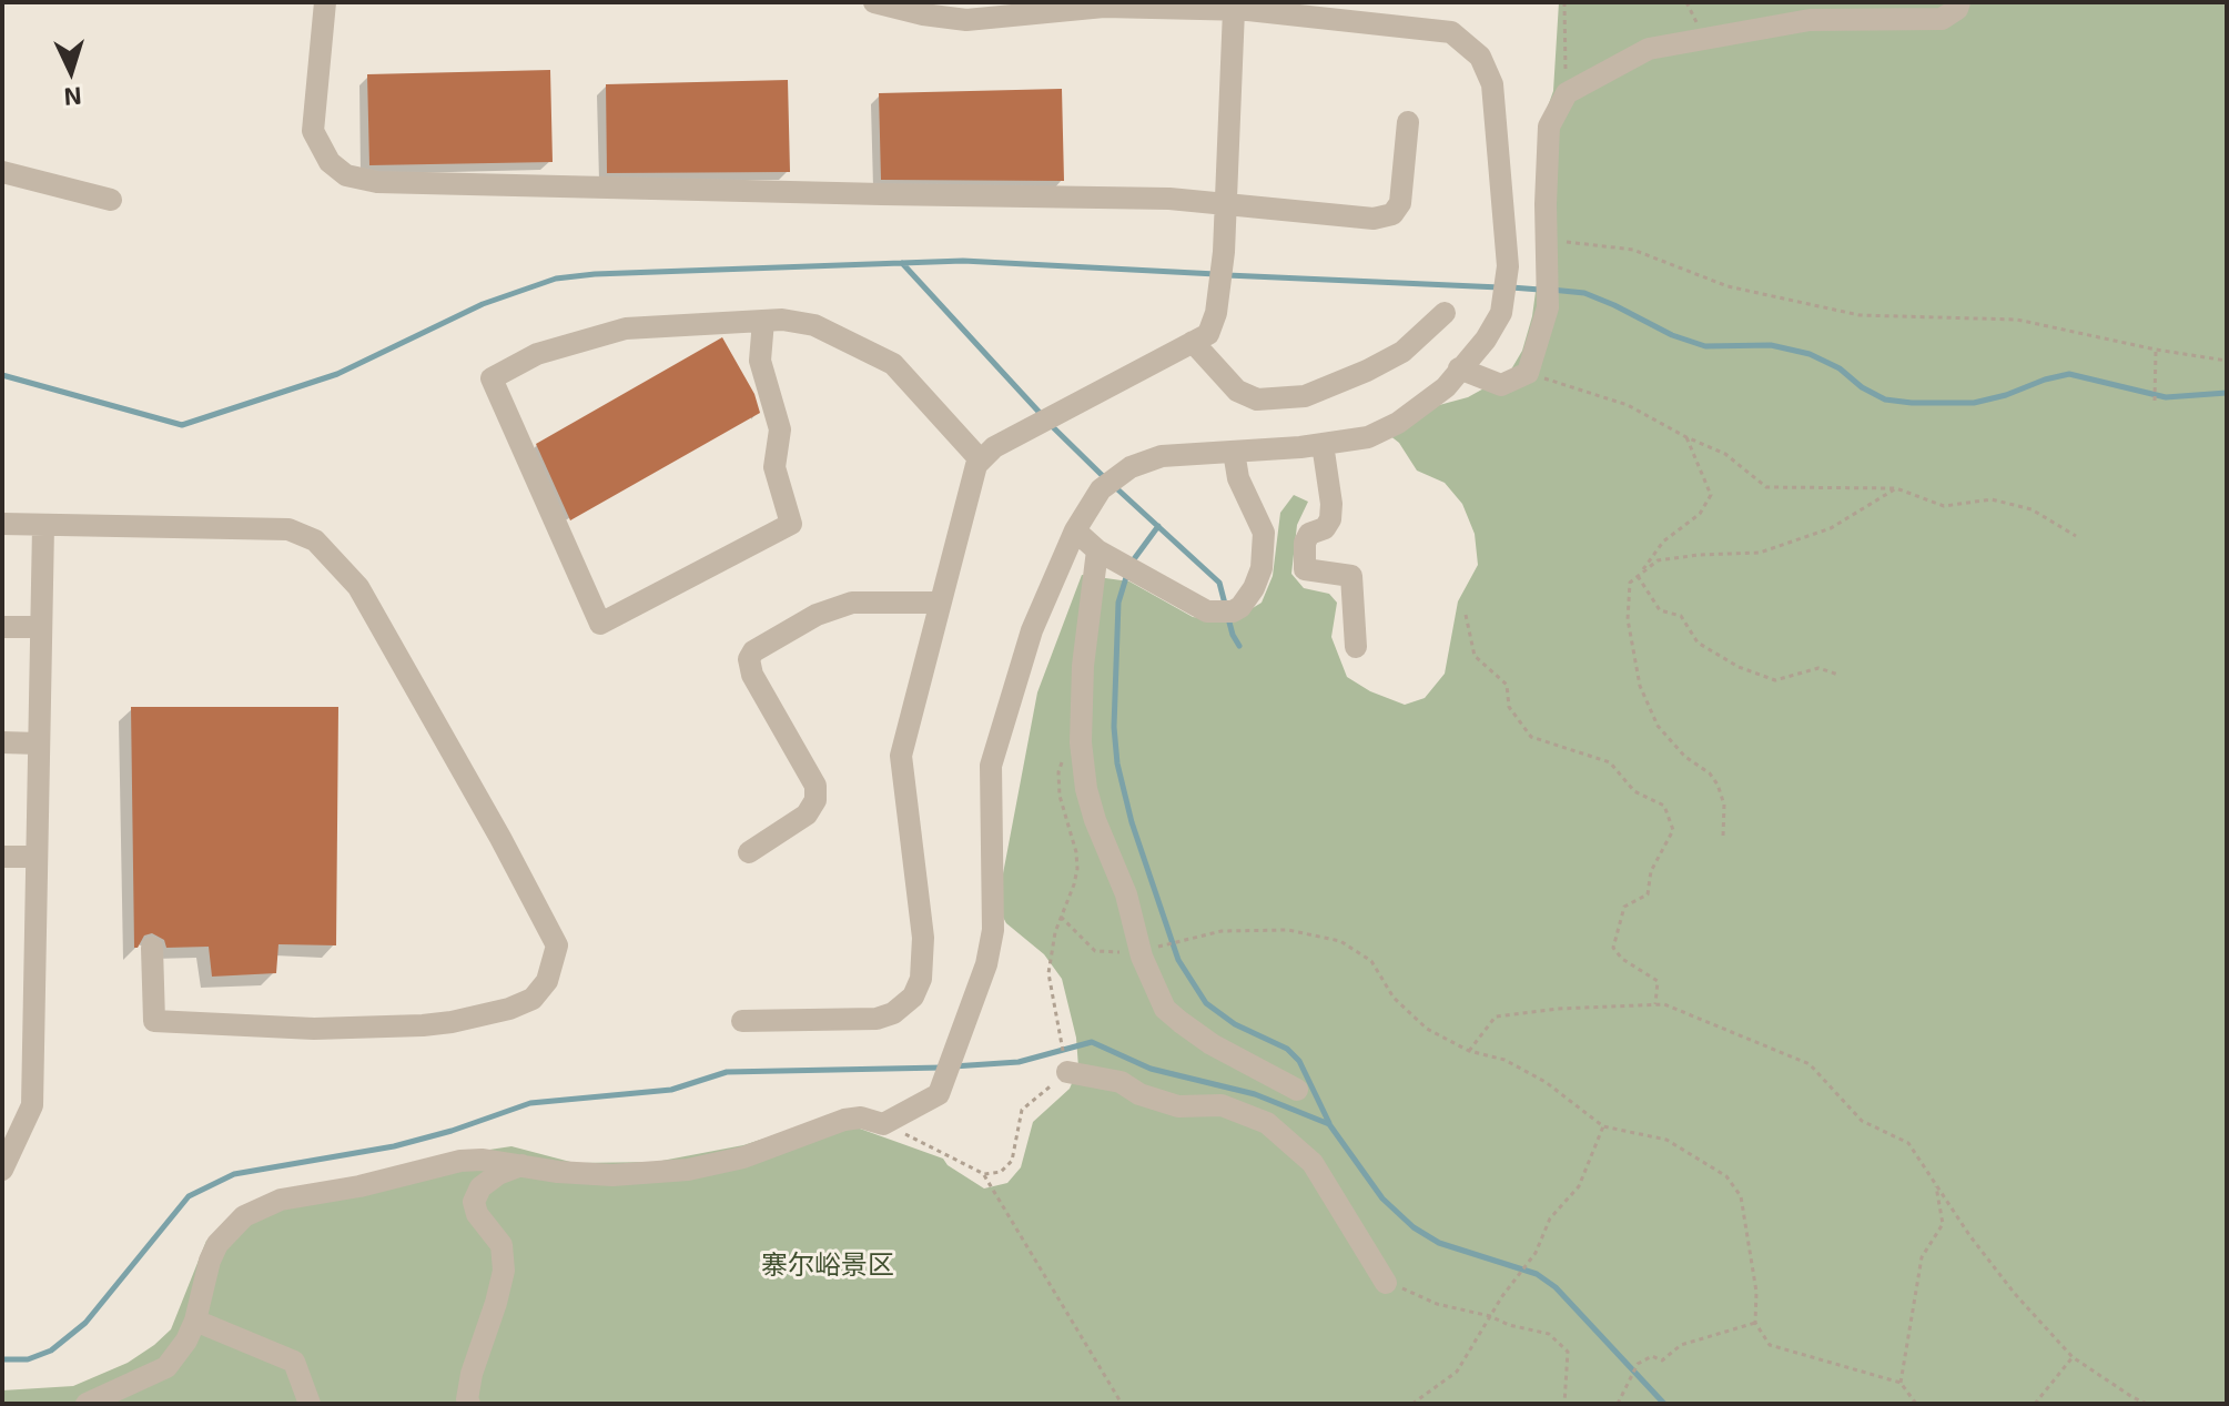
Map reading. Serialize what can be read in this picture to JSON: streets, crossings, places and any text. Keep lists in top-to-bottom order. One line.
{"parks":["寨尔峪景区"],"north":"bottom"}
